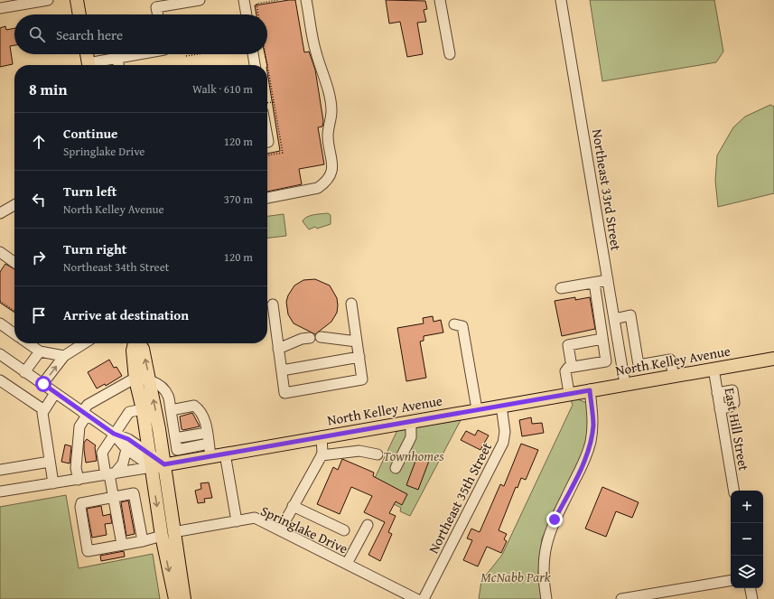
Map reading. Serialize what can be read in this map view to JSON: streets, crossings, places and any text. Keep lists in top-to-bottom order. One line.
{"streets":{"main road":["North Kelley Avenue"],"street":["Northeast 33rd Street","East Hill Street","Northeast 35th Street","Springlake Drive"]},"crossings":[["Northeast 33rd Street","North Kelley Avenue"],["North Kelley Avenue","East Hill Street"],["North Kelley Avenue","Northeast 35th Street"]],"parks":["Townhomes","McNabb Park"],"page":{"search":"Search here","heading":["8 min","Walk · 610 m"],"list":[["Continue","Springlake Drive","120 m"],["Turn left","North Kelley Avenue","370 m"],["Turn right","Northeast 34th Street","120 m"],"Arrive at destination"],"map_buttons":["+","−"]}}
